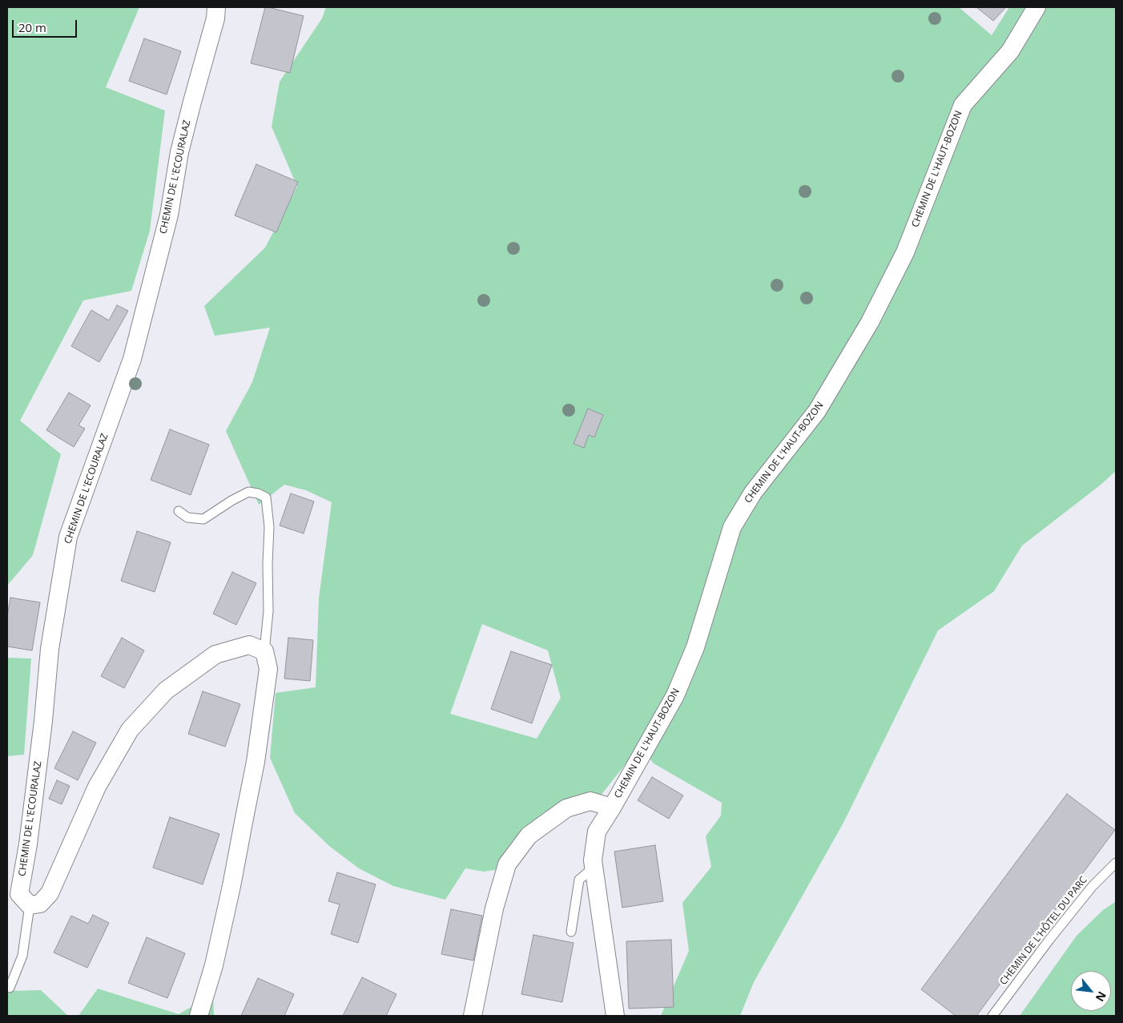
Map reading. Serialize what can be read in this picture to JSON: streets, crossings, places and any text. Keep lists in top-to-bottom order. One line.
{"streets":{"street":["CHEMIN DE L'HAUT-BOZON","CHEMIN DE L'ECOURALAZ"],"lane":["CHEMIN DE L'HÔTEL DU PARC"]},"scale_bar":"20 m","north":"bottom right"}
